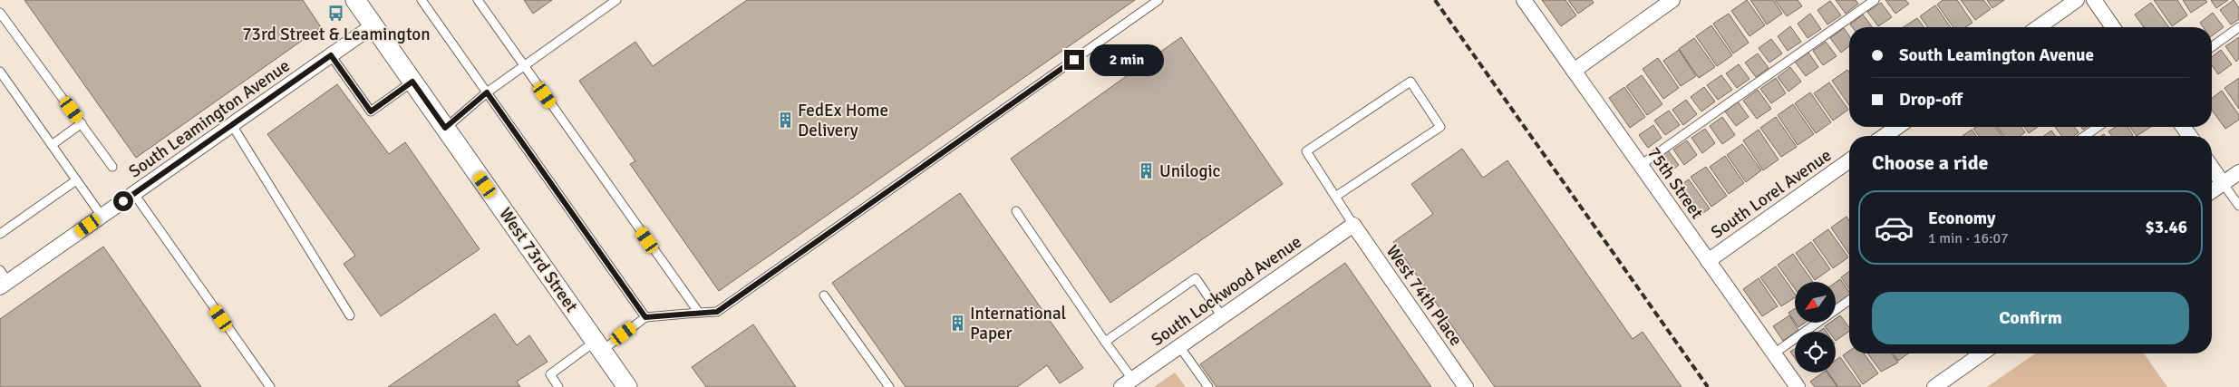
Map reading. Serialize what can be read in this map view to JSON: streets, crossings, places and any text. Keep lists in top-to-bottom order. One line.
{"streets":{"street":["South Leamington Avenue","75th Street","South Lorel Avenue","West 73rd Street","South Lockwood Avenue","West 74th Place"]},"crossings":[["South Leamington Avenue","West 73rd Street"],["75th Street","South Lorel Avenue"],["South Lockwood Avenue","West 74th Place"]],"places":{"bus stop":["73rd Street & Leamington"],"building":["FedEx Home Delivery","Unilogic","International Paper"]},"north":"bottom left","page":{"banner":["South Leamington Avenue","Drop-off"],"bubble":"2 min","heading":"Choose a ride","list":[{"name":"Economy","note":"1 min · 16:07","value":"$3.46"}],"buttons":"Confirm"}}
